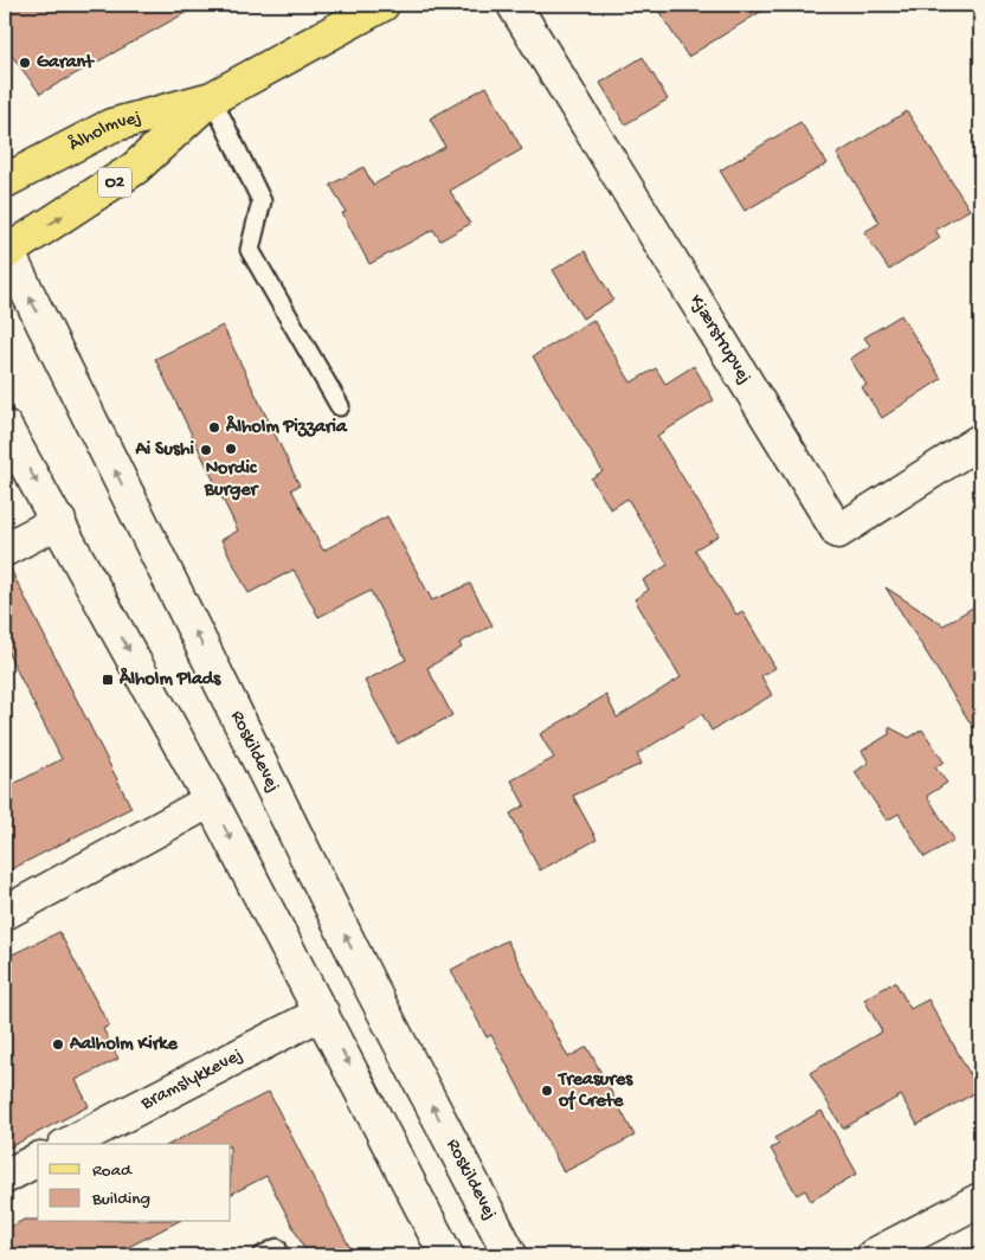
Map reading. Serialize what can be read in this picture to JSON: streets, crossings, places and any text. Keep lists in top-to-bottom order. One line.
{"streets":{"main road":["Ålholmvej","O2"],"street":["Kjærstrupvej","Roskildevej","Bramslykkevej"]},"crossings":[["Ålholmvej","Roskildevej"]],"places":{"other":["Garant","Ålholm Pizzaria","Nordic Burger","Ai Sushi","Aalholm Kirke","Treasures of Crete"],"transit":["Ålholm Plads"]},"legend":["Road","Building"]}
